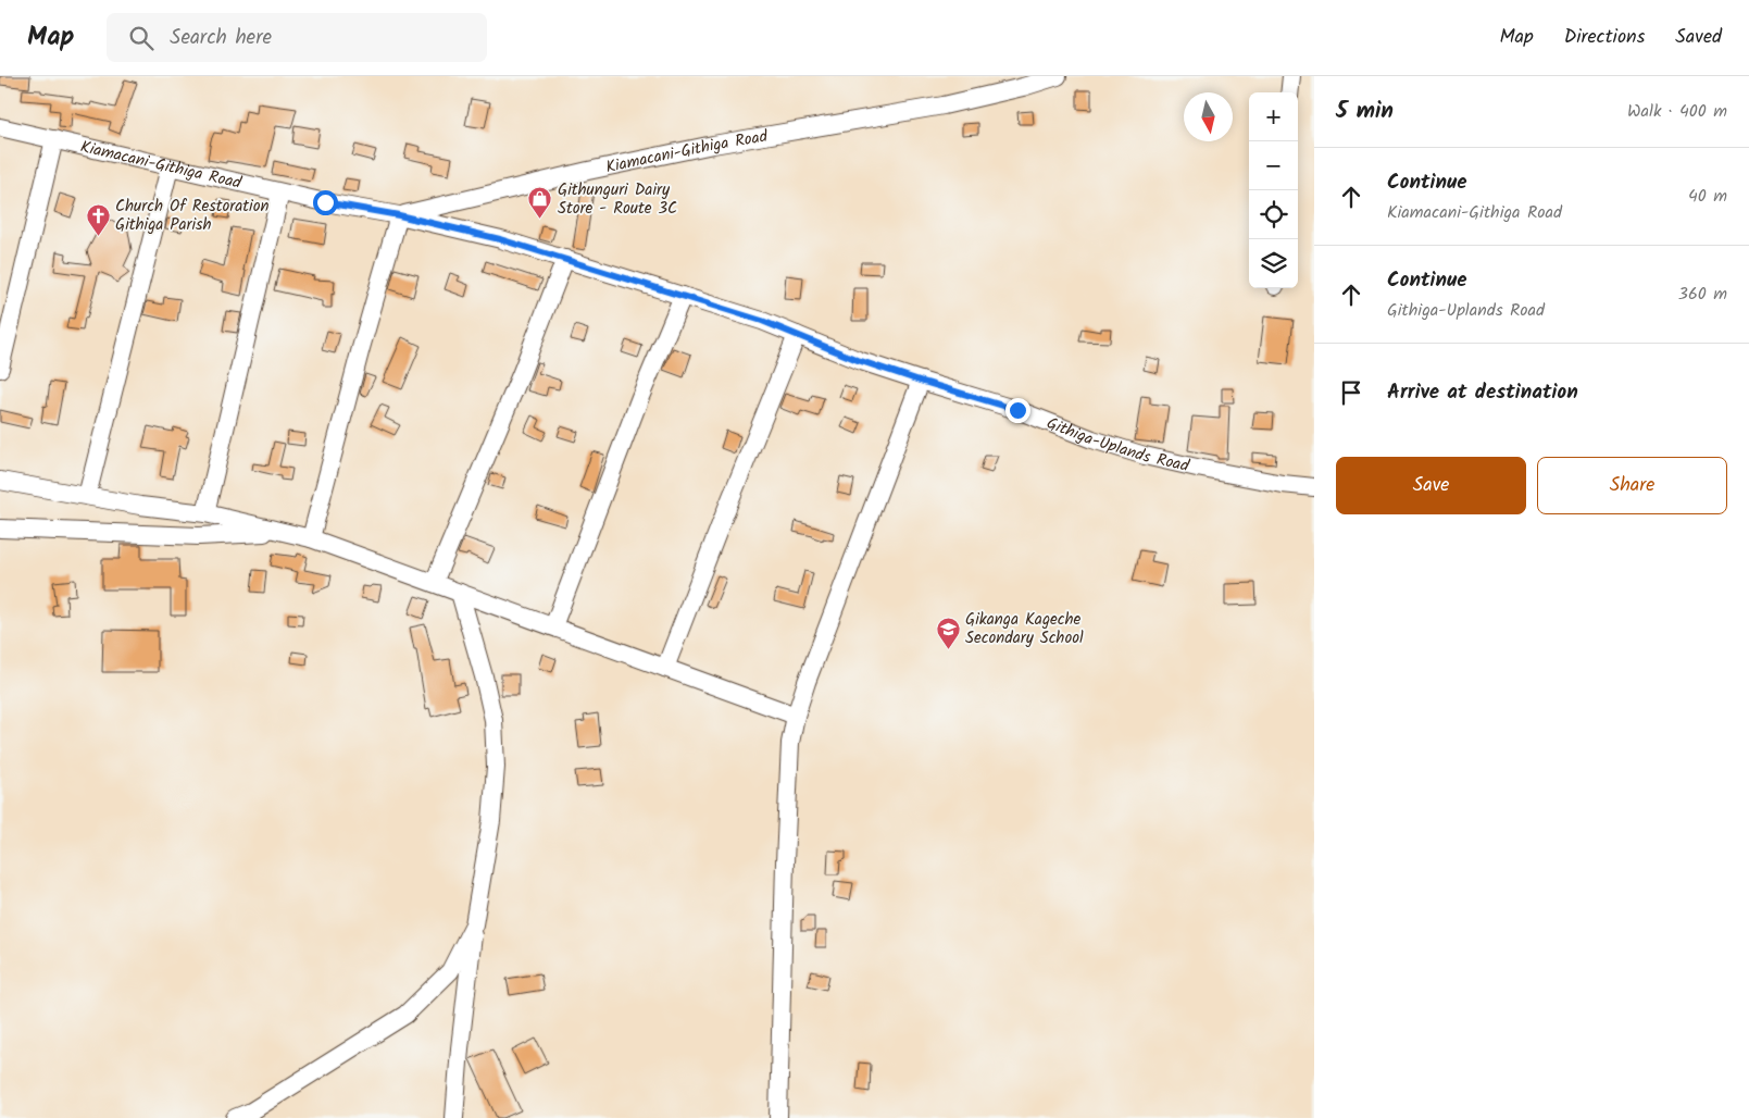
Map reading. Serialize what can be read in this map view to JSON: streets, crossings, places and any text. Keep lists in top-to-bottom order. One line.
{"streets":{"street":["Kiamacani-Githiga Road","Githiga-Uplands Road"]},"crossings":[["Kiamacani-Githiga Road","Githiga-Uplands Road"]],"places":{"shop":["Githunguri Dairy Store - Route 3C"],"church":["Church Of Restoration Githiga Parish"],"school or university":["Gikanga Kageche Secondary School"]},"north":"bottom","page":{"header":"Map","search":"Search here","nav":["Map","Directions","Saved"],"heading":["5 min","Walk · 400 m"],"map_buttons":["+","−"],"list":[["Continue","Kiamacani-Githiga Road","40 m"],["Continue","Githiga-Uplands Road","360 m"],"Arrive at destination"],"buttons":["Save","Share"]}}
